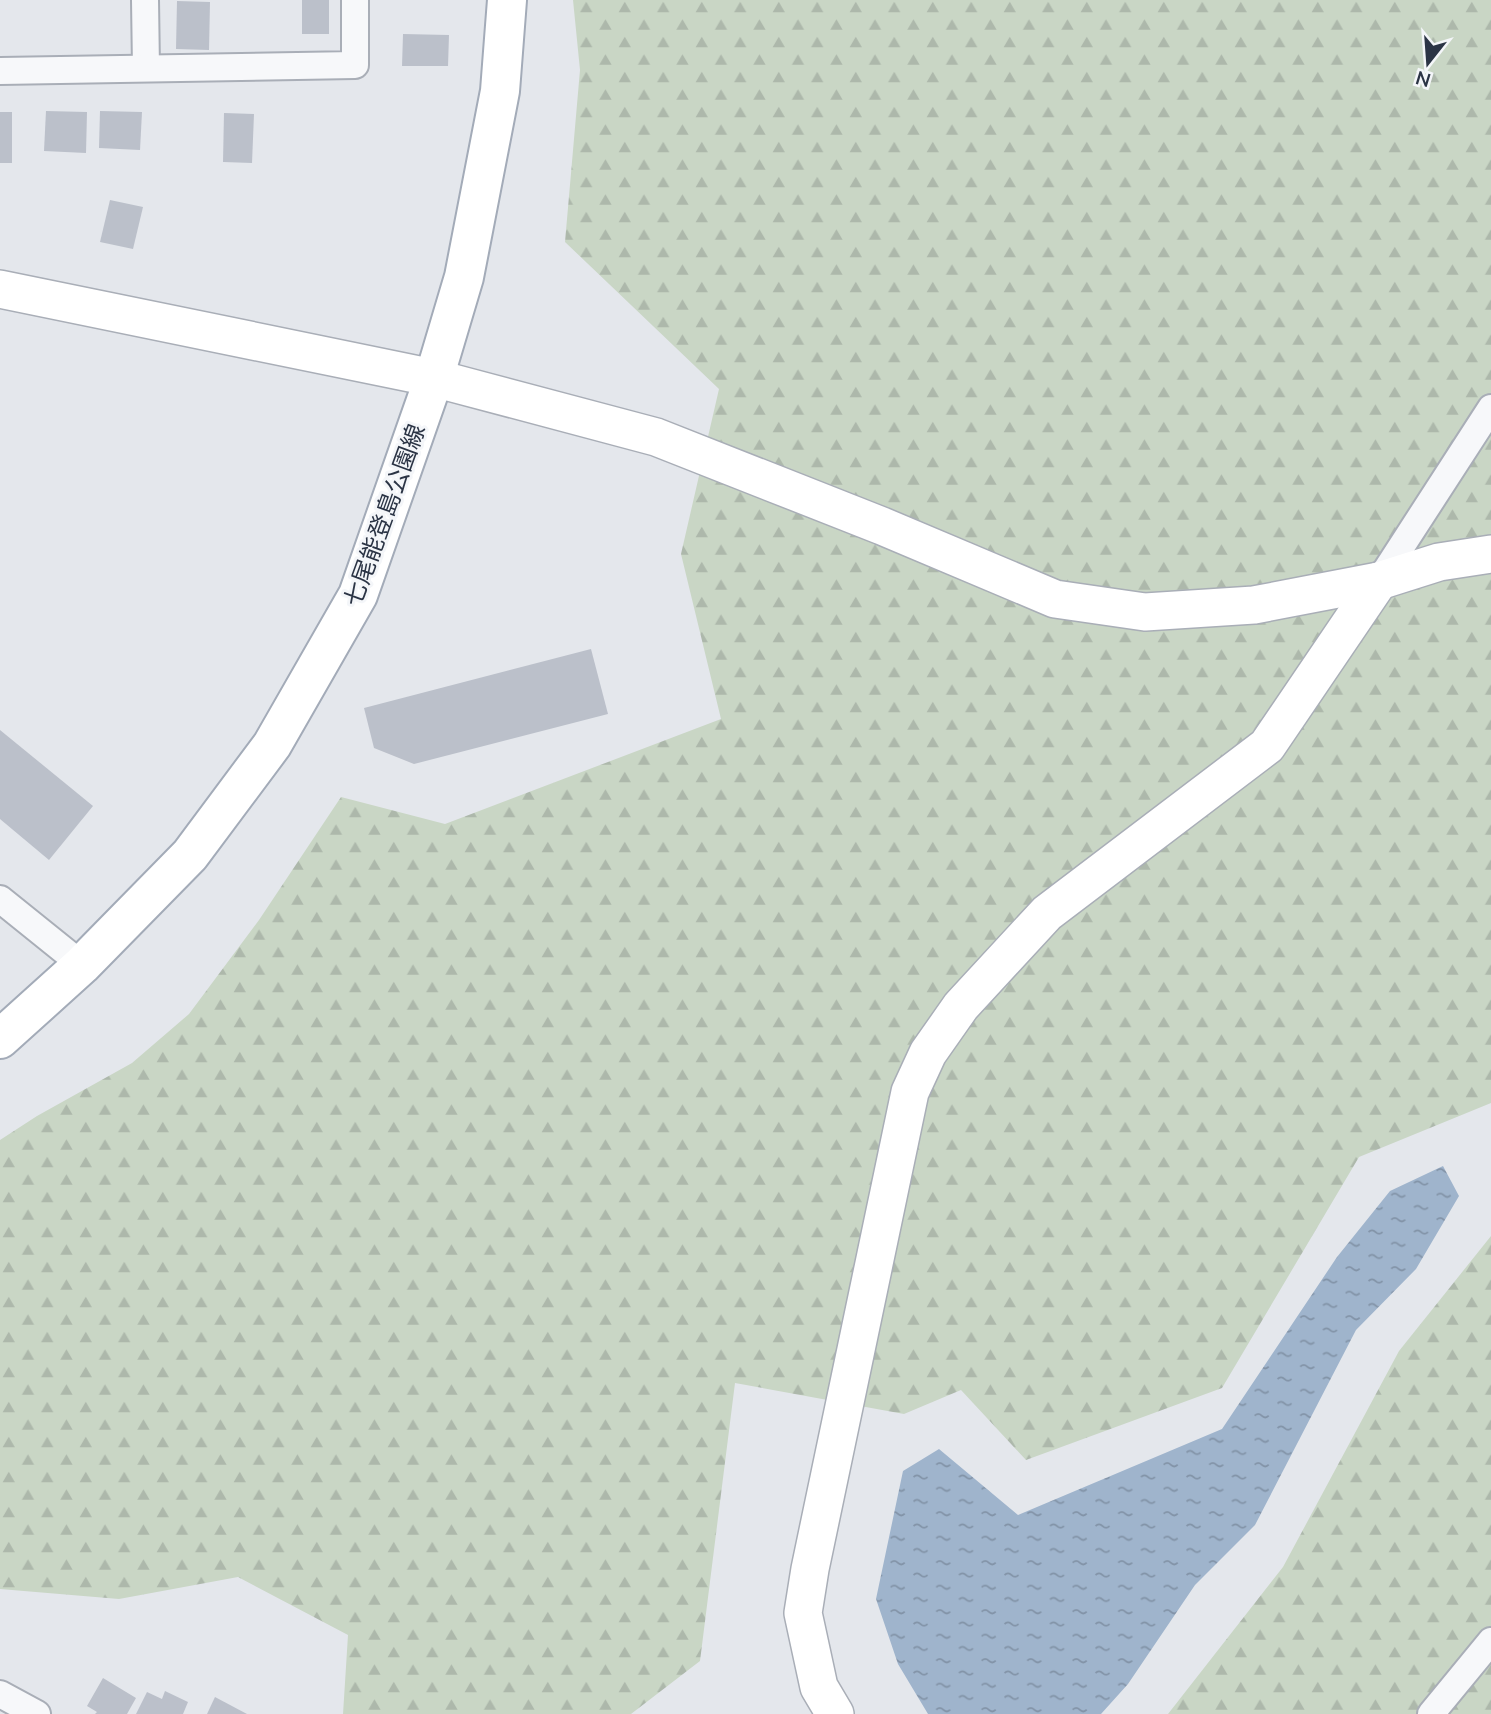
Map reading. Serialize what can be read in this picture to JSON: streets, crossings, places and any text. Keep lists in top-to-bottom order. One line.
{"streets":{"main road":["七尾能登島公園線"]},"north":"bottom"}
